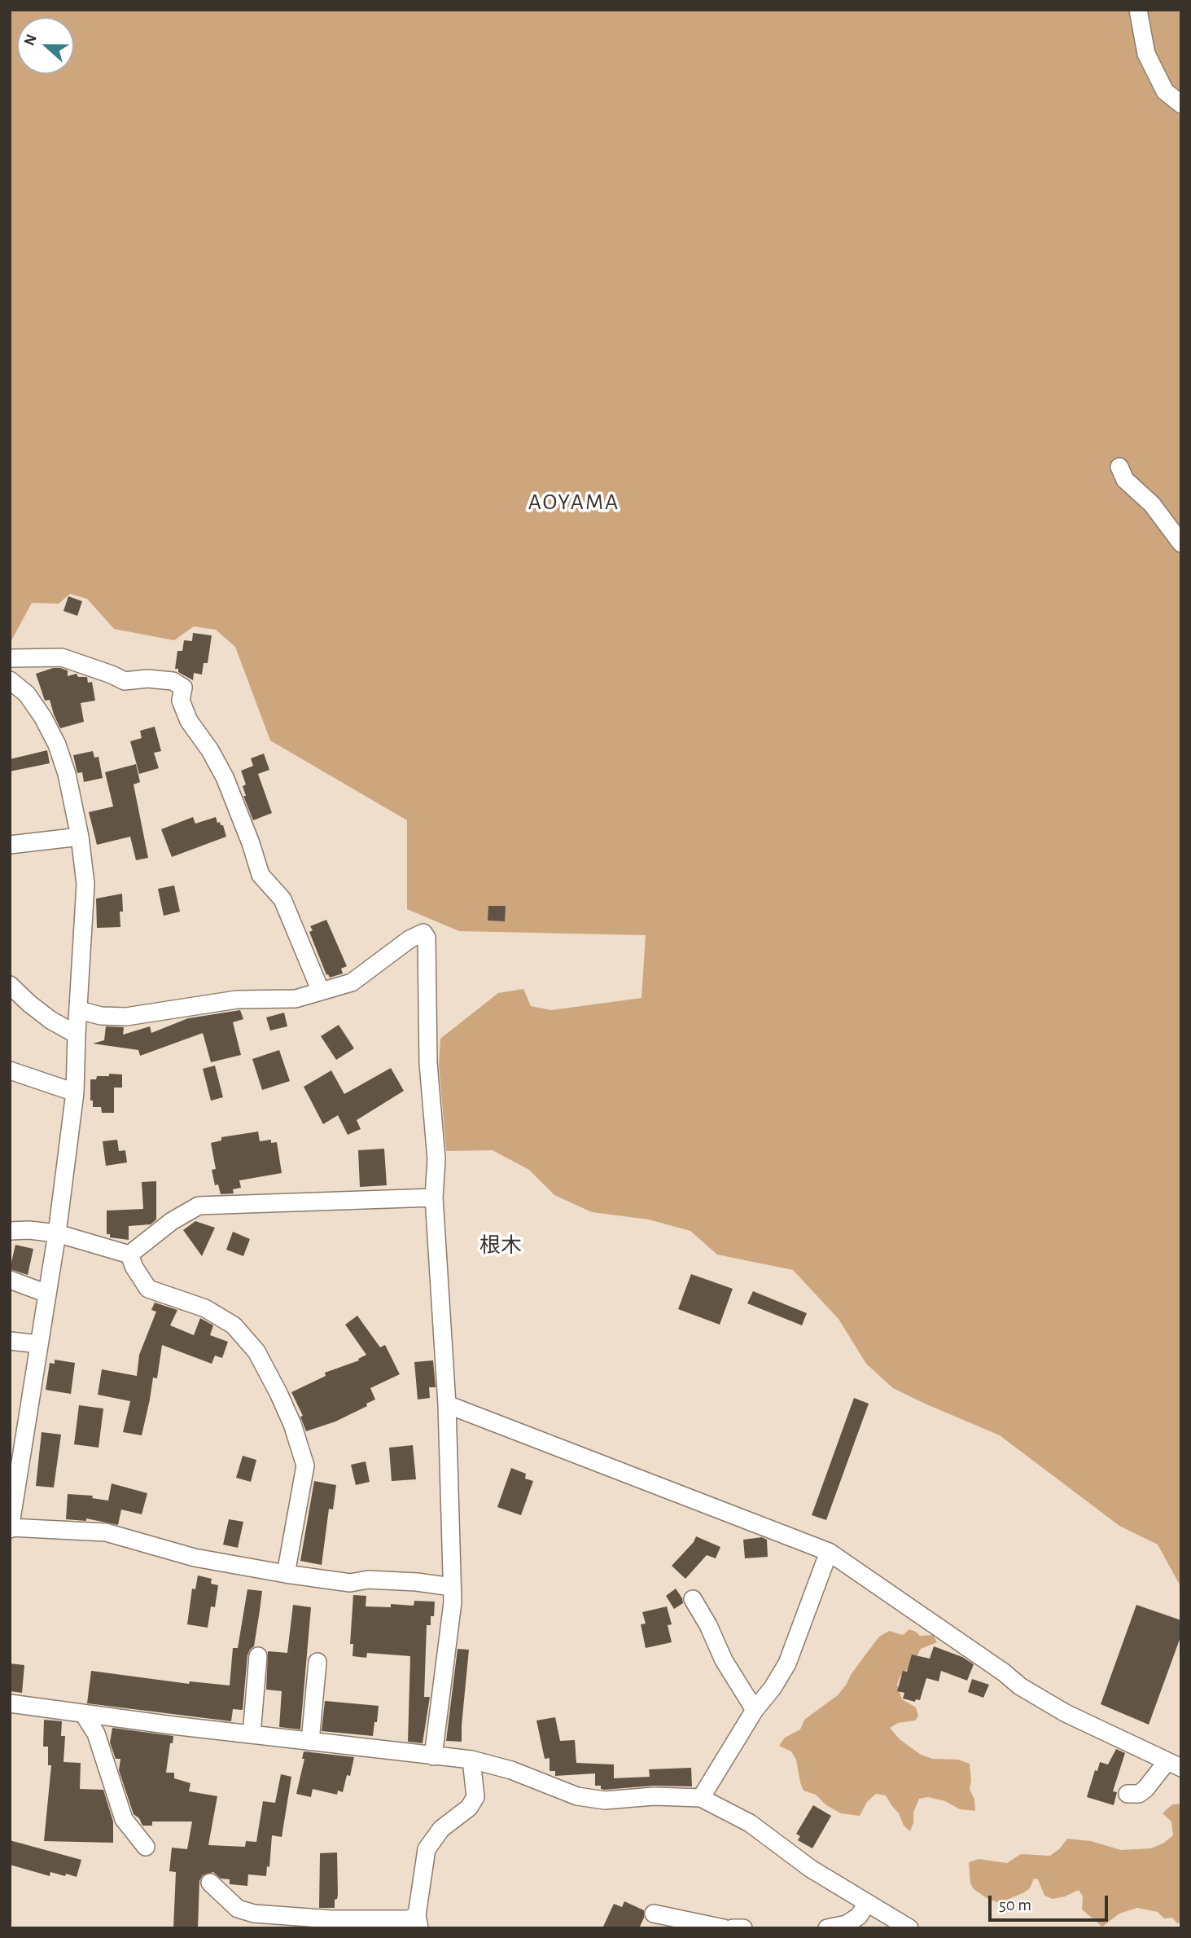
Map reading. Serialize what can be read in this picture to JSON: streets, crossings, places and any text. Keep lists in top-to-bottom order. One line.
{"districts":["AOYAMA","根木"],"scale_bar":"50 m","north":"left"}
